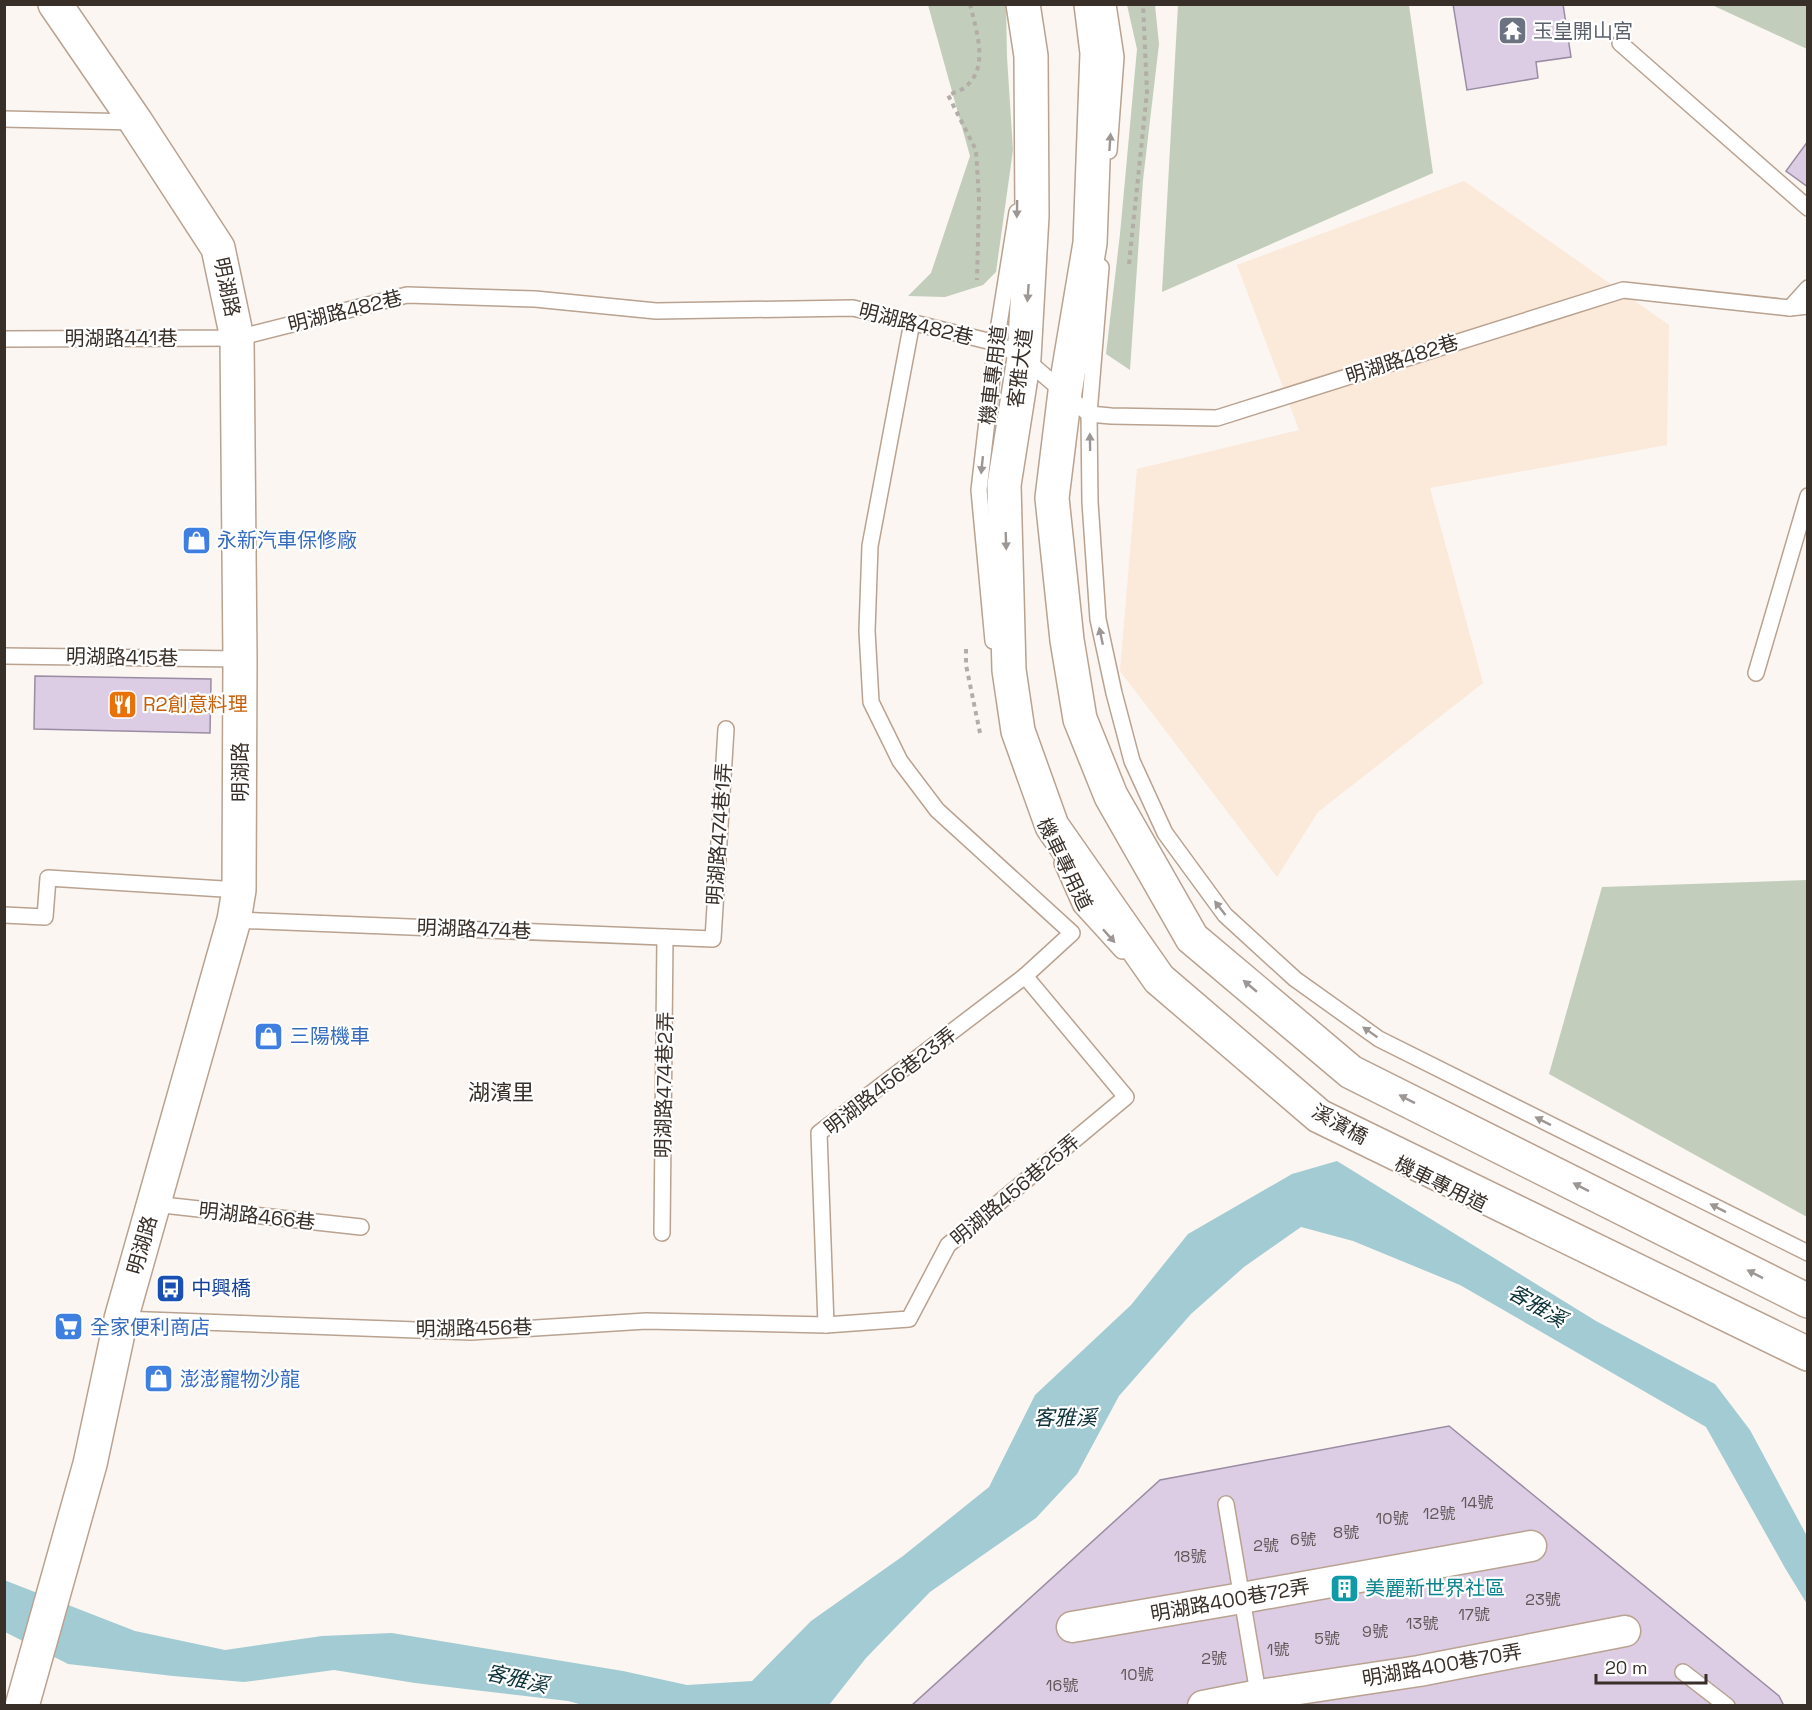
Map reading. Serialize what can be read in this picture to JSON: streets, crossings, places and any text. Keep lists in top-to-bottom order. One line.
{"streets":{"street":["明湖路","客雅大道","溪濱橋","明湖路400巷72弄","明湖路400巷70弄"],"lane":["明湖路482巷","明湖路441巷","機車專用道","明湖路415巷","明湖路474巷1弄","明湖路474巷","明湖路456巷23弄","明湖路474巷2弄","明湖路456巷25弄","明湖路466巷","明湖路456巷"]},"crossings":[["明湖路","明湖路482巷"],["明湖路","明湖路441巷"],["明湖路","明湖路415巷"],["明湖路","明湖路474巷"],["明湖路","明湖路466巷"],["明湖路","明湖路456巷"],["明湖路482巷","明湖路441巷"],["明湖路482巷","客雅大道"],["明湖路482巷","機車專用道"],["客雅大道","機車專用道"],["客雅大道","溪濱橋"],["機車專用道","溪濱橋"],["明湖路474巷1弄","明湖路474巷"],["明湖路474巷","明湖路474巷2弄"],["明湖路456巷23弄","明湖路456巷25弄"],["明湖路456巷23弄","明湖路456巷"],["明湖路456巷25弄","明湖路456巷"]],"districts":["湖濱里"],"water":["客雅溪"],"places":{"temple":["玉皇開山宮"],"shop":["永新汽車保修廠","三陽機車","澎澎寵物沙龍"],"restaurant":["R2創意料理"],"bus stop":["中興橋"],"supermarket":["全家便利商店"],"building":["美麗新世界社區"]},"house_numbers":["14號","12號","10號","8號","6號","2號","18號","23號","17號","13號","9號","5號","1號","2號","10號","16號"],"scale_bar":"20 m"}
